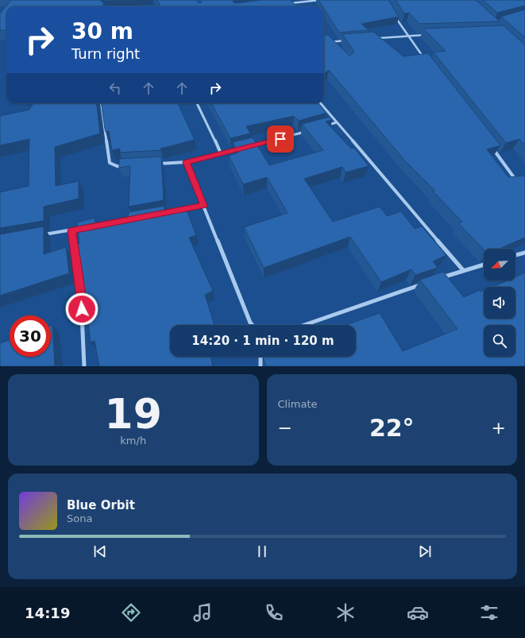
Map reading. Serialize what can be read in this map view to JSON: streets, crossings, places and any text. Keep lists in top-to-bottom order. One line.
{"north":"bottom left","page":{"turn":["30 m","Turn right"],"limit":"30","trip":"14:20 · 1 min · 120 m","tile":[["19","km/h"],"Climate"],"heat":["−","22°","+"],"song":["Blue Orbit","Sona"],"tabs":"14:19"}}
